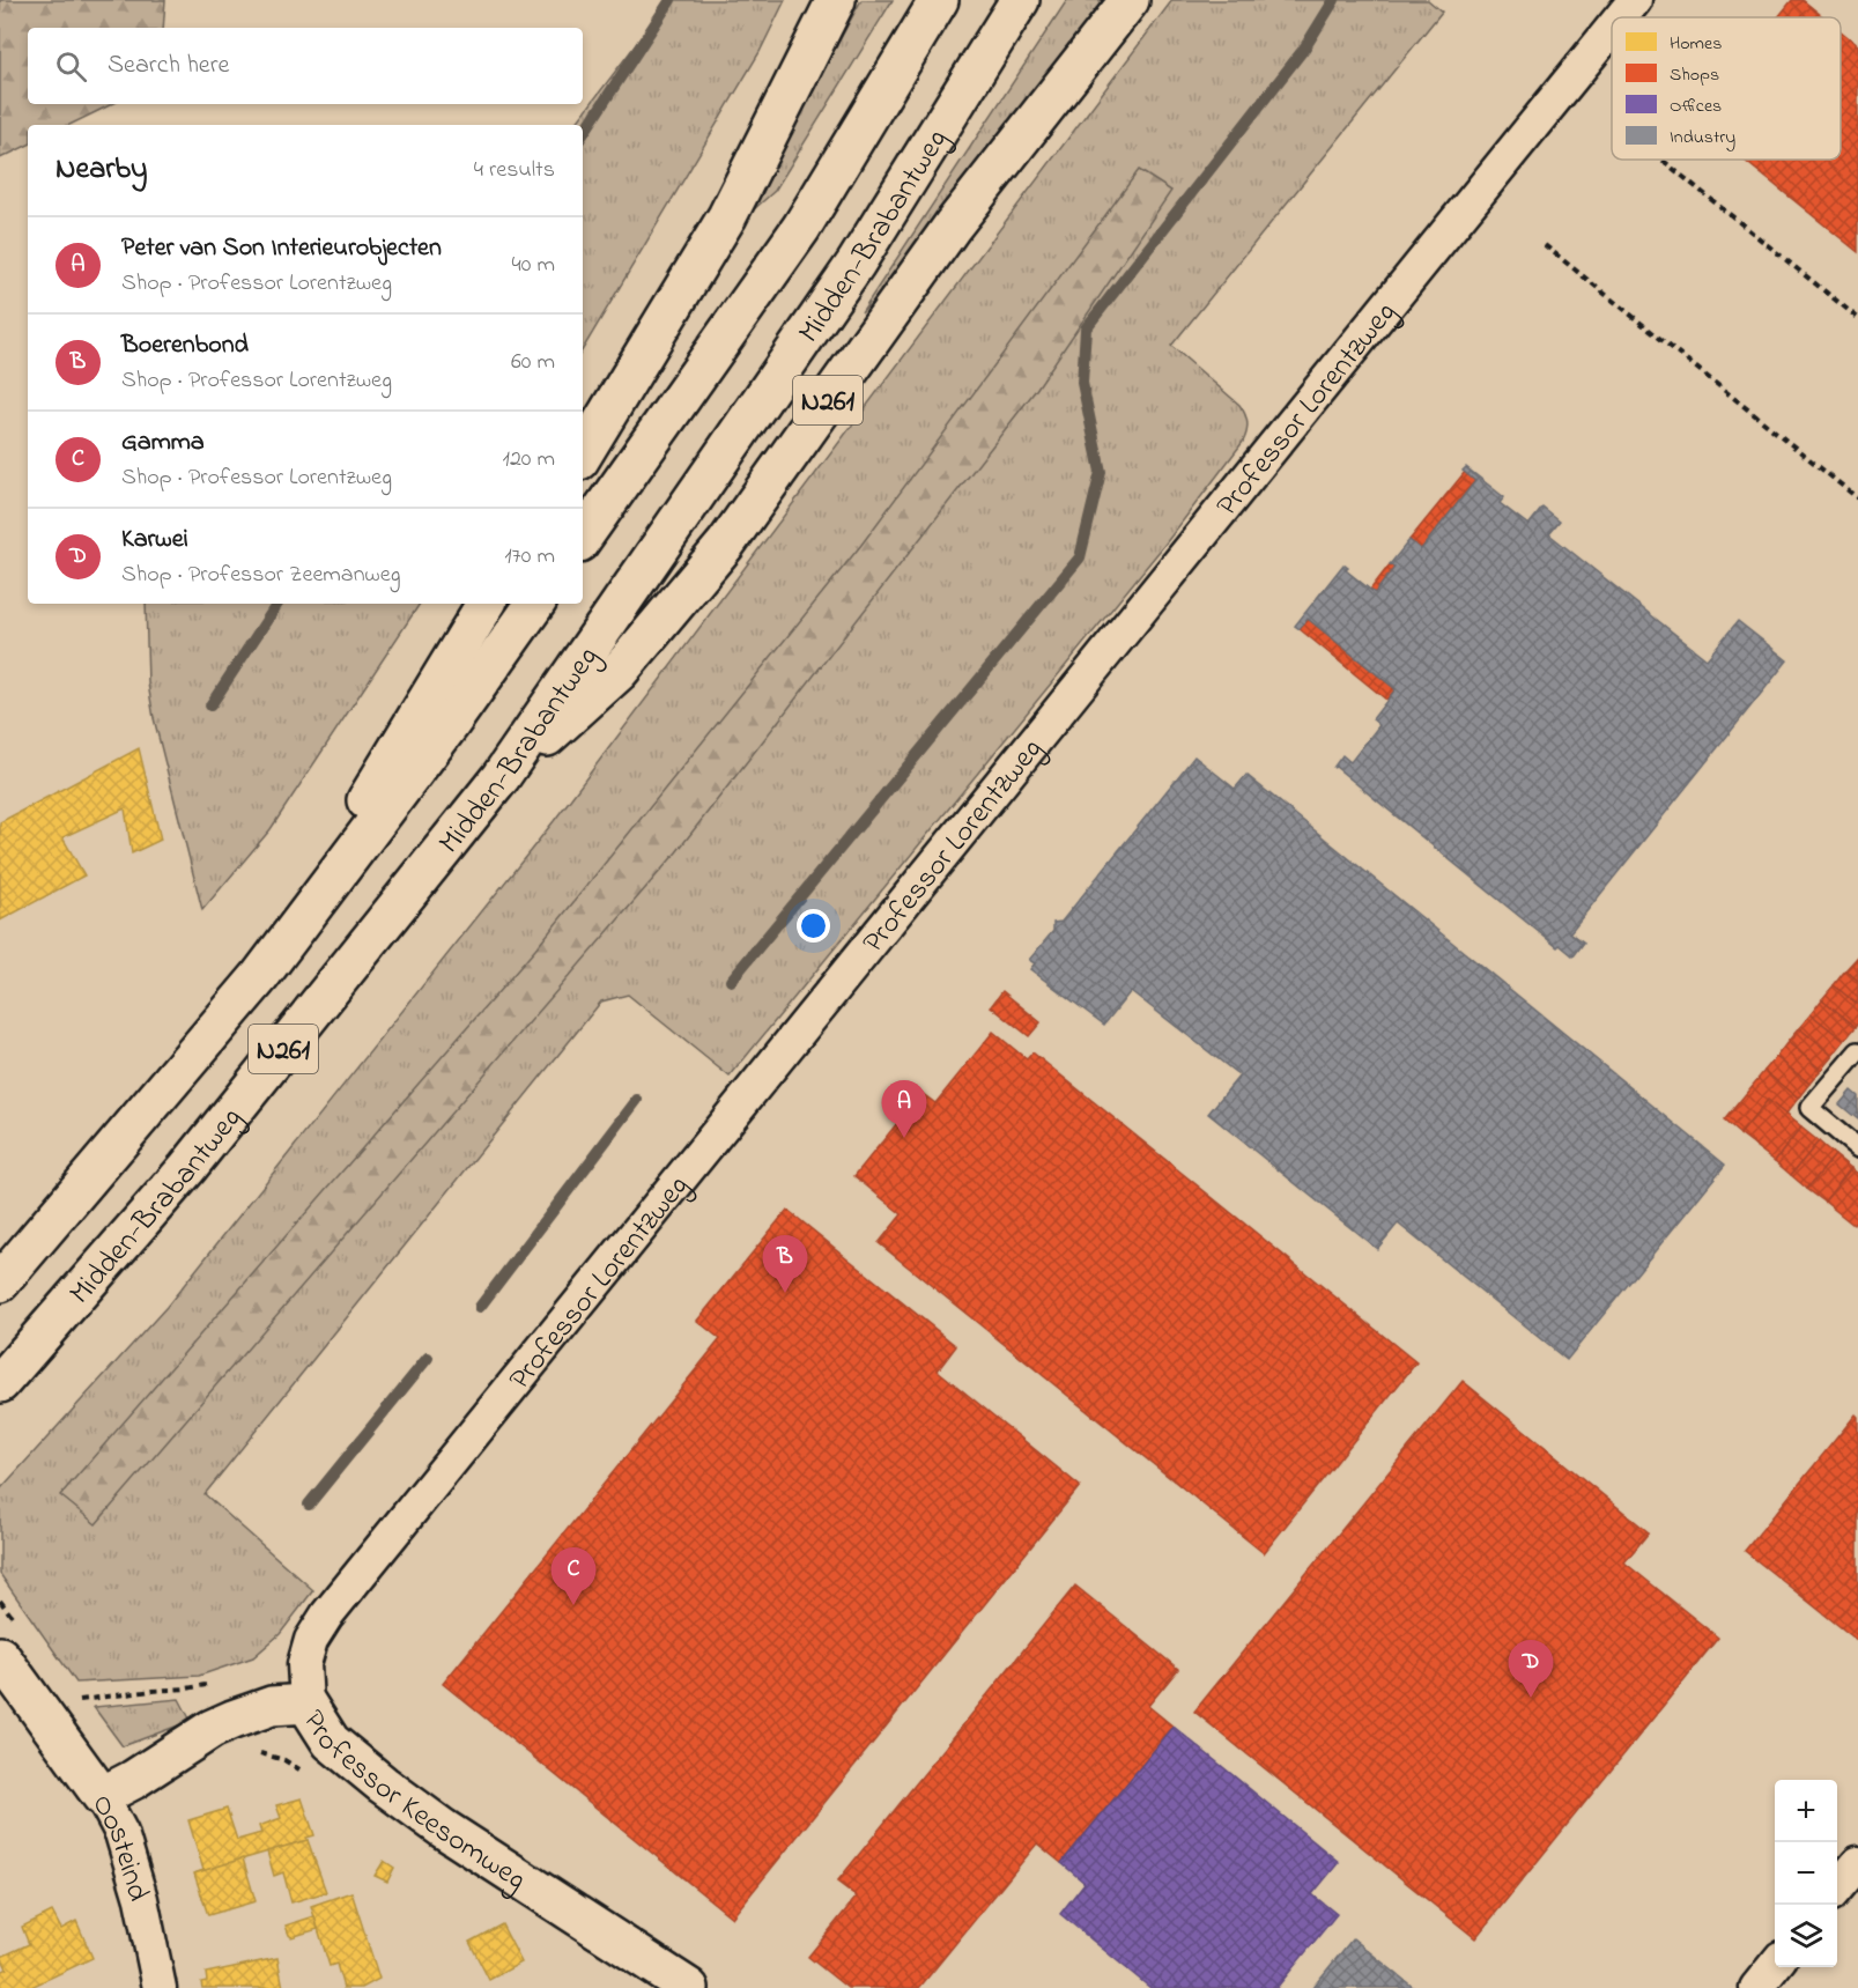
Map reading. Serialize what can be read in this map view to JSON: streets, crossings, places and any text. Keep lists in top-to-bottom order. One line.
{"streets":{"main road":["Midden-Brabantweg","N261","Professor Keesomweg","Oosteind"],"street":["Professor Lorentzweg"]},"crossings":[["Midden-Brabantweg","N261"],["Professor Lorentzweg","Professor Keesomweg"],["Professor Keesomweg","Oosteind"]],"legend":["Homes","Shops","Offices","Industry"],"page":{"search":"Search here","heading":["Nearby","4 results"],"list":[{"mark":"A","name":"Peter van Son Interieurobjecten","note":"Shop · Professor Lorentzweg","value":"40 m"},{"mark":"B","name":"Boerenbond","note":"Shop · Professor Lorentzweg","value":"60 m"},{"mark":"C","name":"Gamma","note":"Shop · Professor Lorentzweg","value":"120 m"},{"mark":"D","name":"Karwei","note":"Shop · Professor Zeemanweg","value":"170 m"}],"pins":["A","B","C","D"],"map_buttons":["+","−"]}}
